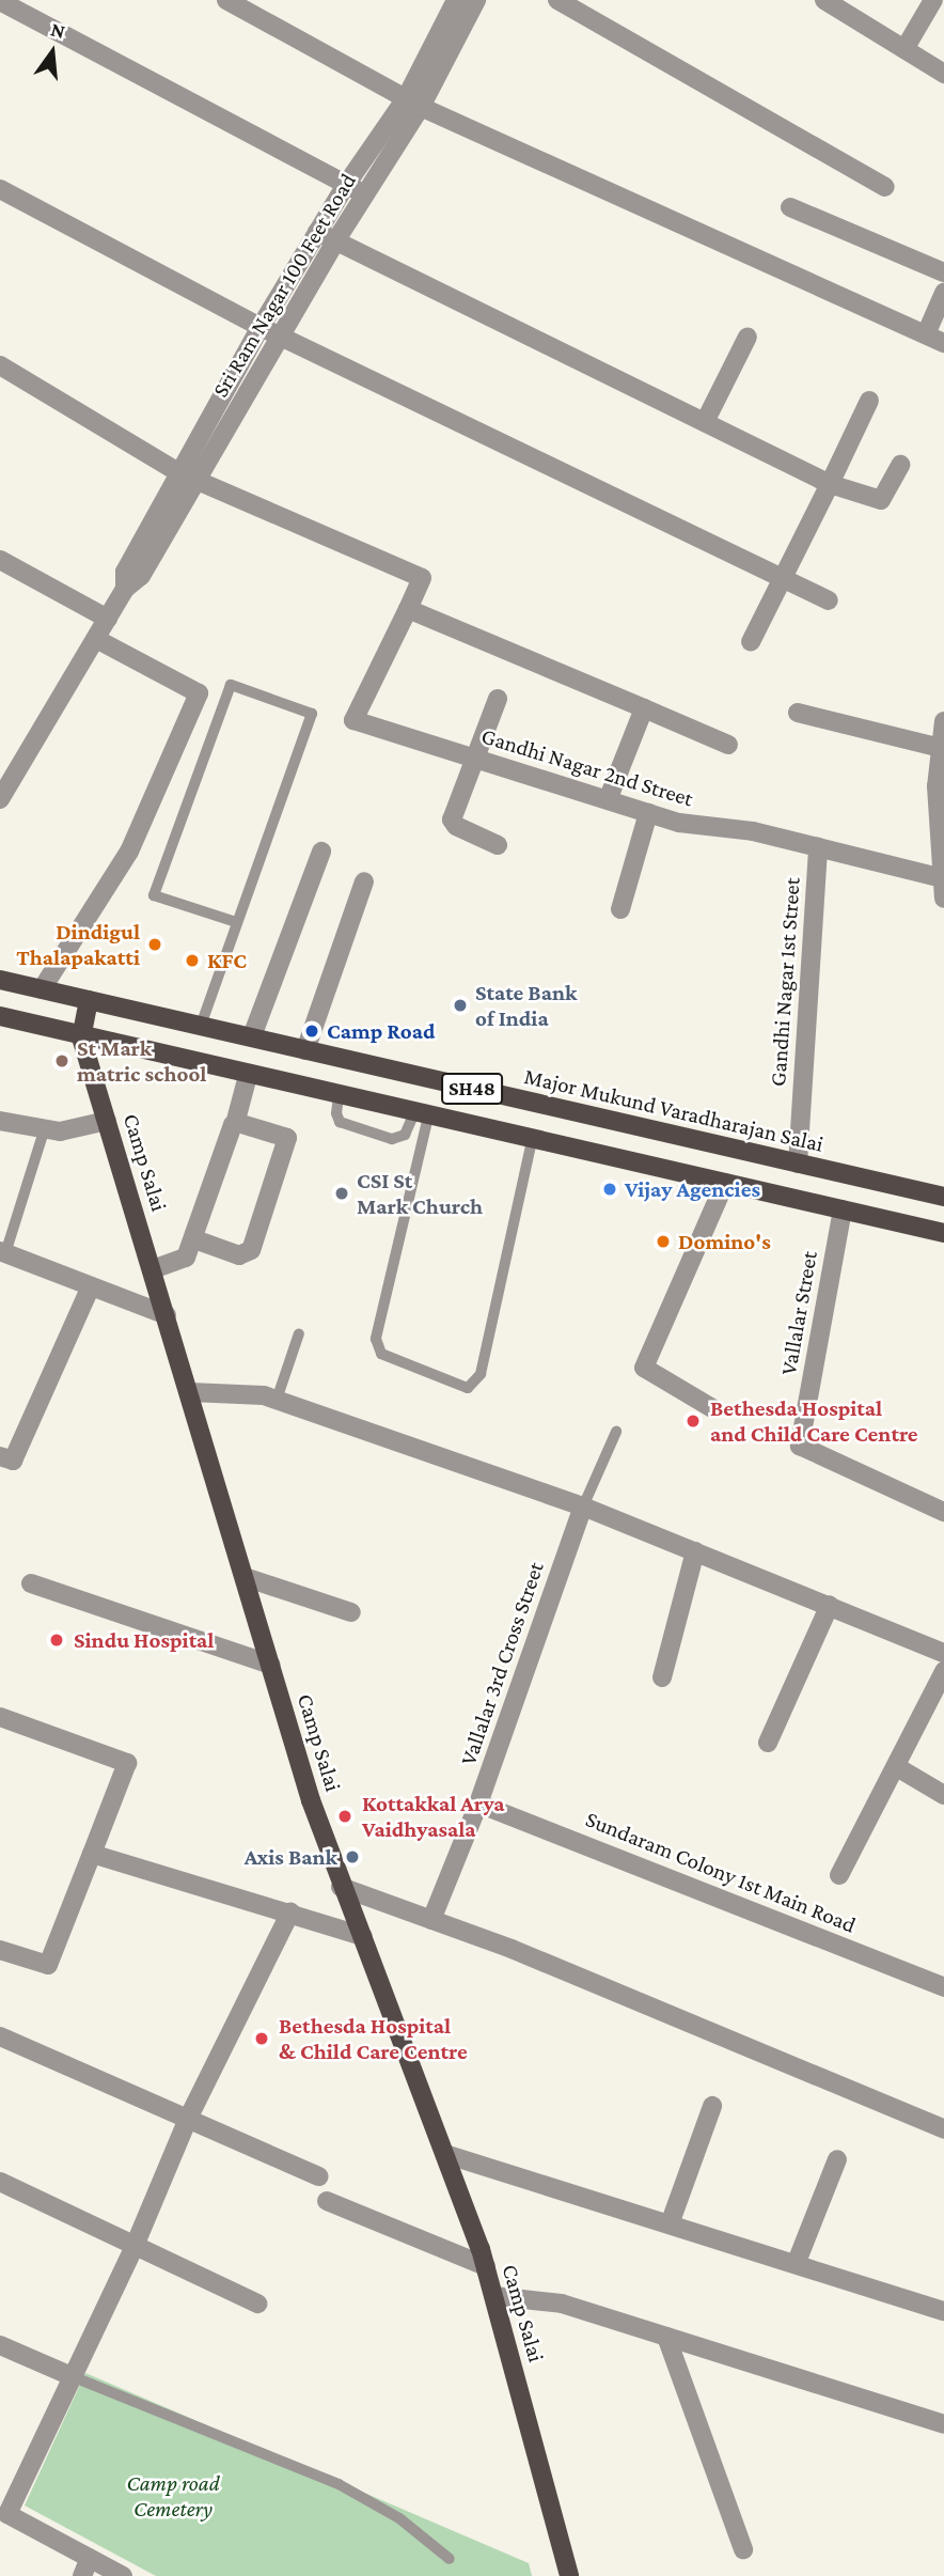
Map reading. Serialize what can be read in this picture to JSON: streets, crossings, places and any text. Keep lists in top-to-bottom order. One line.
{"streets":{"main road":["SH48","Major Mukund Varadharajan Salai","Camp Salai"],"street":["Sri Ram Nagar 100 Feet Road","Gandhi Nagar 2nd Street","Gandhi Nagar 1st Street","Vallalar Street","Vallalar 3rd Cross Street","Sundaram Colony 1st Main Road"]},"crossings":[["Gandhi Nagar 2nd Street","Gandhi Nagar 1st Street"],["Gandhi Nagar 1st Street","Major Mukund Varadharajan Salai"],["SH48","Camp Salai"],["SH48","Vallalar Street"],["Major Mukund Varadharajan Salai","Camp Salai"],["Vallalar 3rd Cross Street","Sundaram Colony 1st Main Road"]],"parks":["Camp road Cemetery"],"places":["Dindigul Thalapakatti","KFC","State Bank of India","Camp Road","St Mark matric school","Vijay Agencies","CSI St Mark Church","Domino's","Bethesda Hospital and Child Care Centre","Sindu Hospital","Kottakkal Arya Vaidhyasala","Axis Bank","Bethesda Hospital & Child Care Centre"],"north":"top"}
